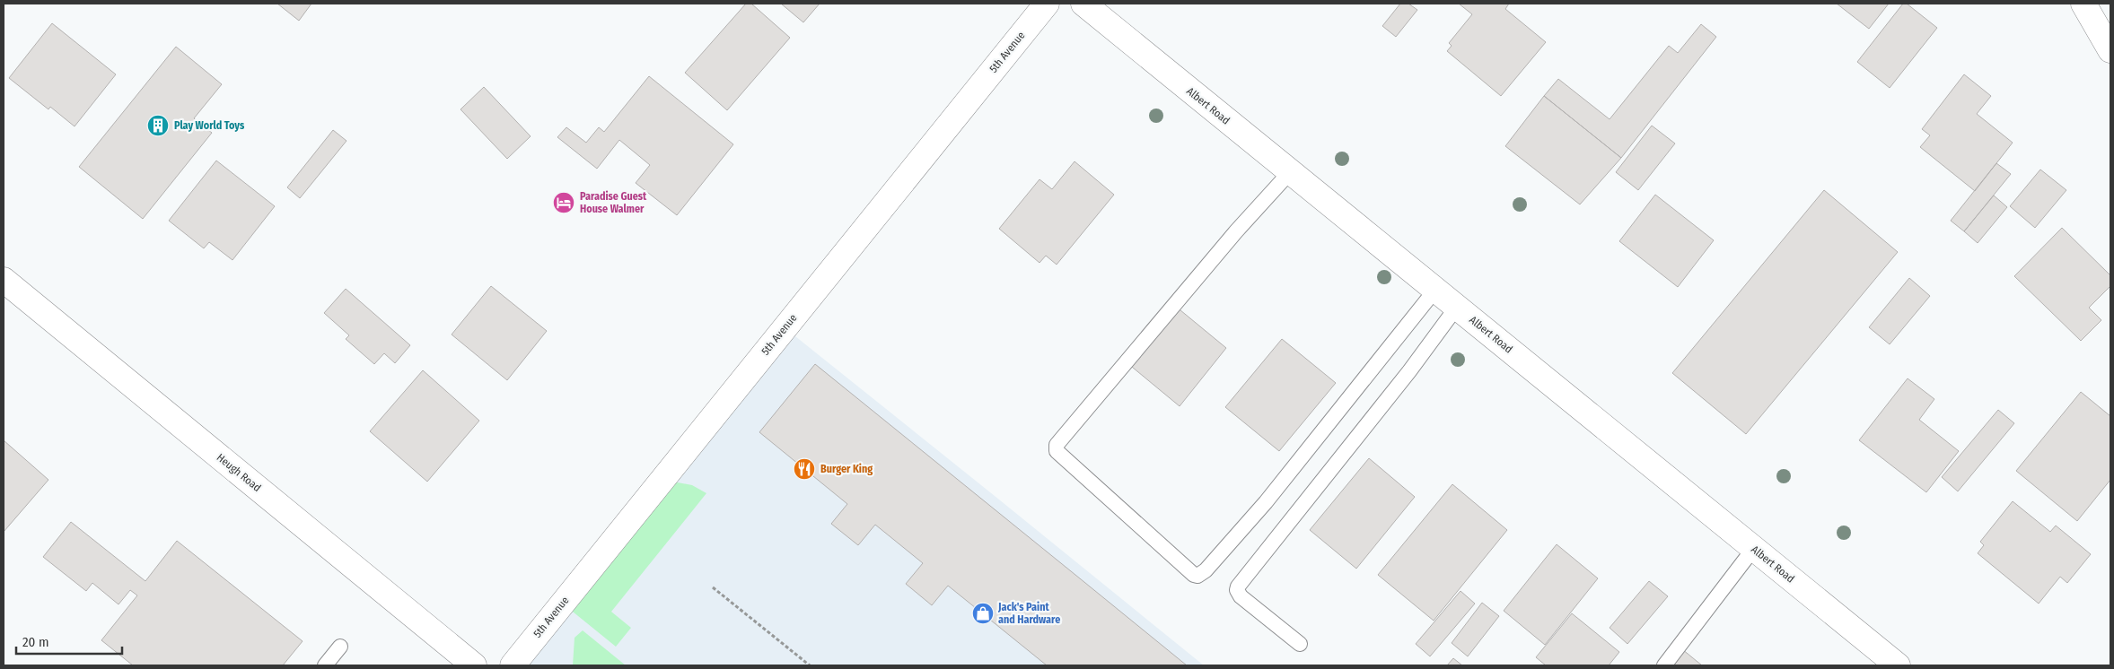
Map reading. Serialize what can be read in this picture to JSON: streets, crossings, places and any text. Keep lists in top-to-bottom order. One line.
{"streets":{"street":["5th Avenue","Albert Road","Heugh Road"]},"places":{"building":["Play World Toys"],"hotel":["Paradise Guest House Walmer"],"restaurant":["Burger King"],"shop":["Jack's Paint and Hardware"]},"scale_bar":"20 m"}
